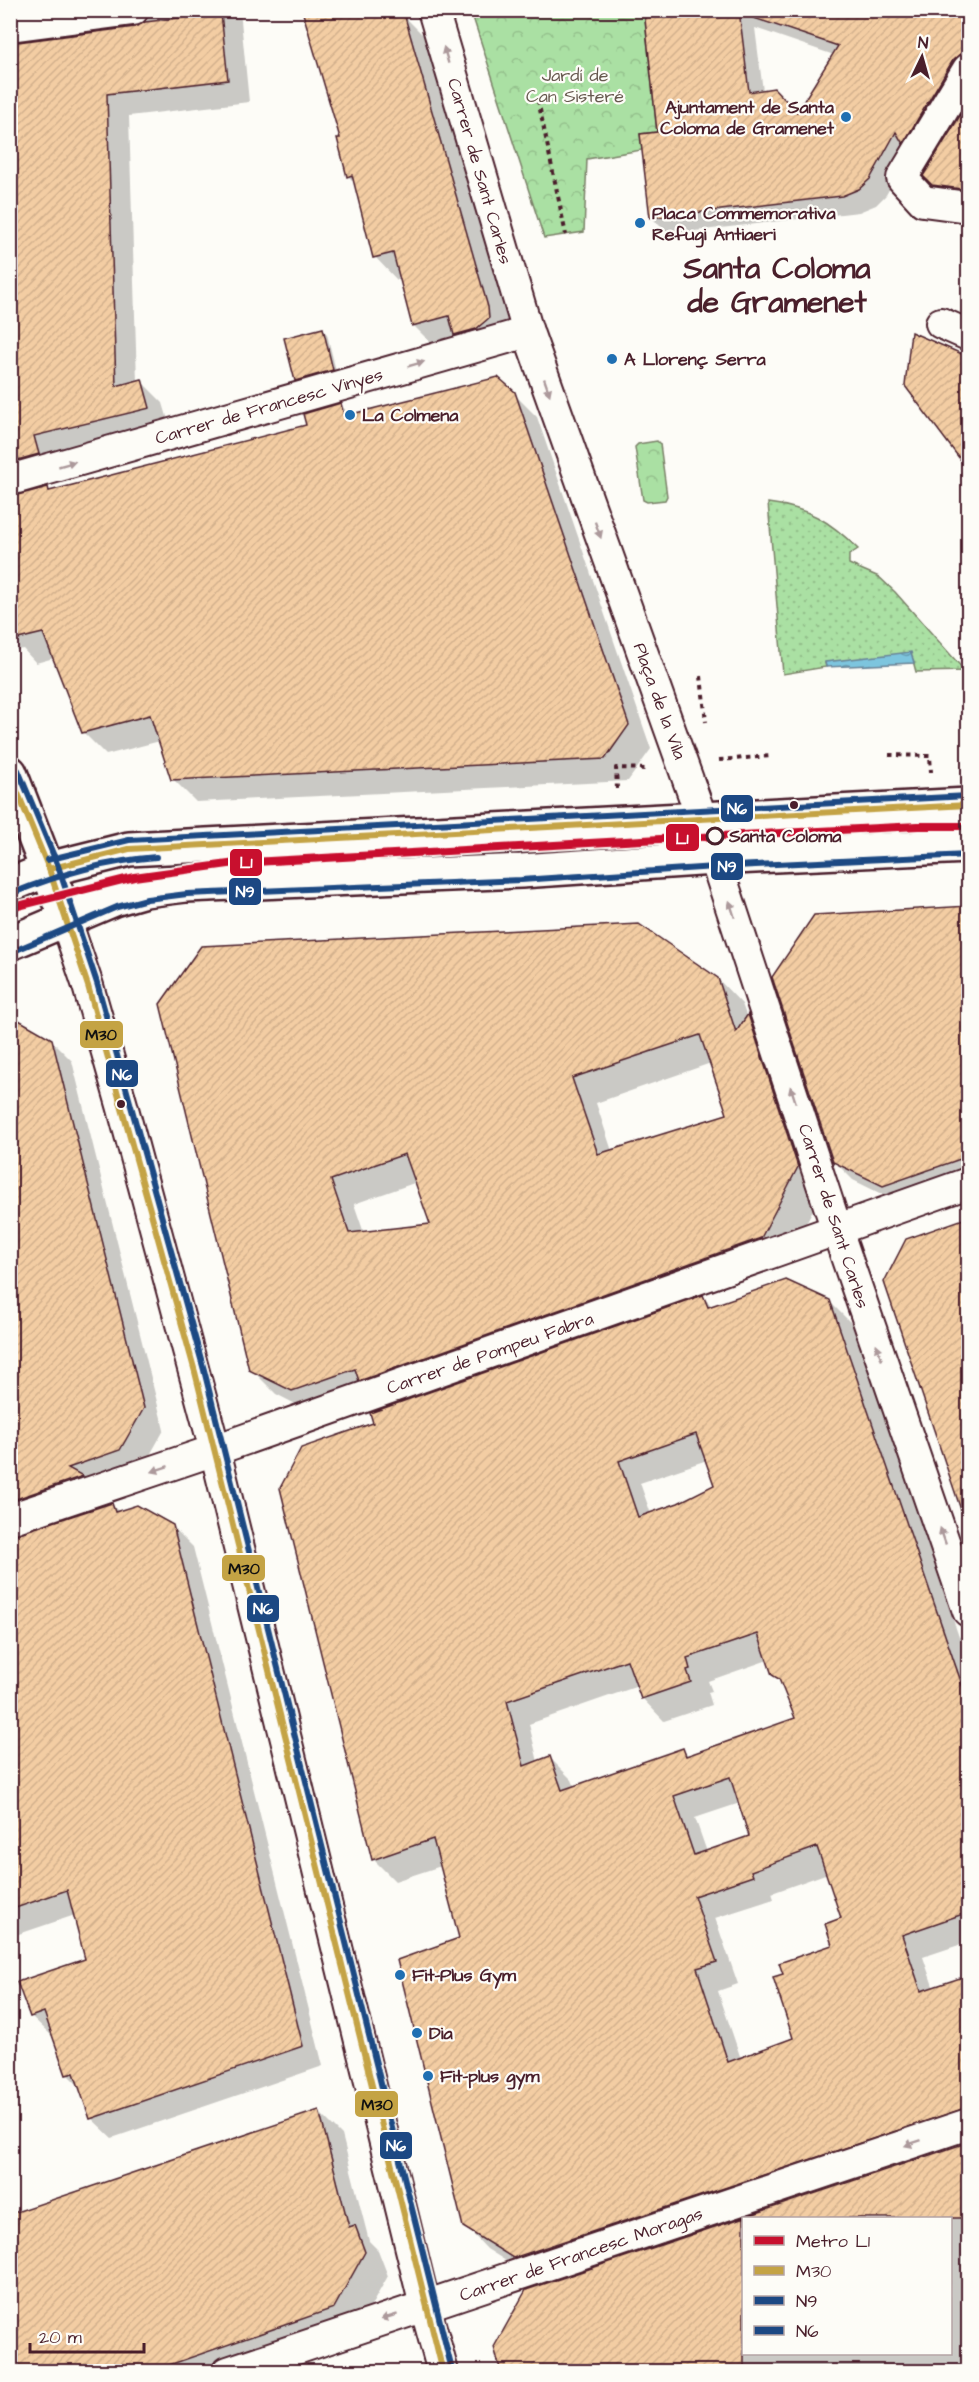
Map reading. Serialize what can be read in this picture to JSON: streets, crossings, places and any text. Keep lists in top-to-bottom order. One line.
{"streets":{"street":["Carrer de Sant Carles","Carrer de Francesc Vinyes","Plaça de la Vila","Carrer de Pompeu Fabra","Carrer de Francesc Moragas"]},"crossings":[["Carrer de Sant Carles","Carrer de Francesc Vinyes"],["Carrer de Sant Carles","Plaça de la Vila"],["Carrer de Sant Carles","Carrer de Pompeu Fabra"],["Carrer de Francesc Vinyes","Plaça de la Vila"]],"one_way":["Carrer de Sant Carles","Carrer de Francesc Vinyes","Plaça de la Vila","Carrer de Francesc Moragas"],"districts":["Santa Coloma de Gramenet"],"parks":["Jardí de Can Sisteré"],"places":["Ajuntament de Santa Coloma de Gramenet","Placa Commemorativa Refugi Antiaeri","A Llorenç Serra","La Colmena","Santa Coloma","Fit-Plus Gym","Dia","Fit-plus gym"],"lines":["transit line N6","transit line M30","metro line L1","transit line N9"],"legend":["Metro L1","M30","N9","N6"],"scale_bar":"20 m","north":"top"}
